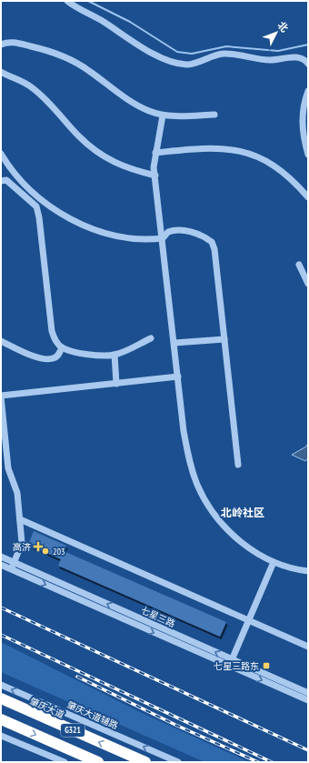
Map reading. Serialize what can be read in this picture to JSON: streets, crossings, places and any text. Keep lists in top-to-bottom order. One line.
{"streets":{"highway":["肇庆大道","G321"],"street":["七星三路","肇庆大道辅路"]},"districts":["北岭社区"],"places":{"health":["高济"],"other":["203"],"transit":["七星三路东"]},"north":"top right"}
